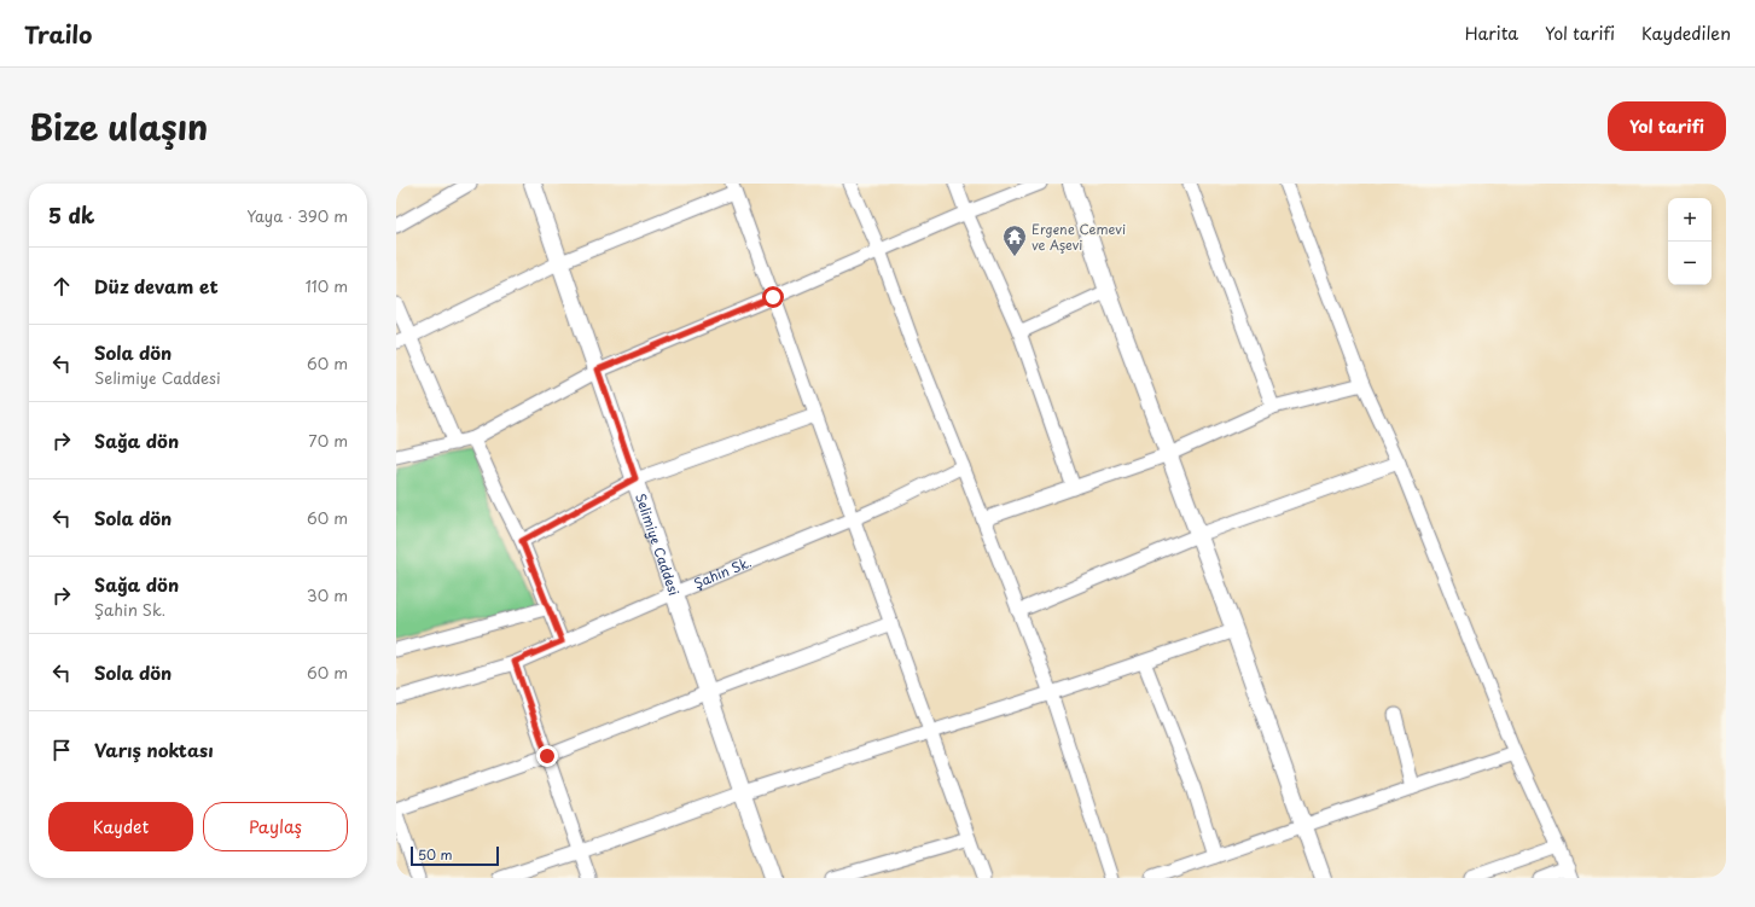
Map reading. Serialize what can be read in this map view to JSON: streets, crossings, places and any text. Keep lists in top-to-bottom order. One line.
{"streets":{"street":["Selimiye Caddesi","Şahin Sk."]},"crossings":[["Selimiye Caddesi","Şahin Sk."]],"places":{"temple":["Ergene Cemevi ve Aşevi"]},"scale_bar":"50 m","page":{"header":"Trailo","nav":["Harita","Yol tarifi","Kaydedilen"],"title":"Bize ulaşın","buttons":["Yol tarifi",["Kaydet","Paylaş"]],"heading":["5 dk","Yaya · 390 m"],"map_buttons":["+","−"],"list":[["Düz devam et","110 m"],["Sola dön","Selimiye Caddesi","60 m"],["Sağa dön","70 m"],["Sola dön","60 m"],["Sağa dön","Şahin Sk.","30 m"],["Sola dön","60 m"],"Varış noktası"],"scale":"50 m"}}
